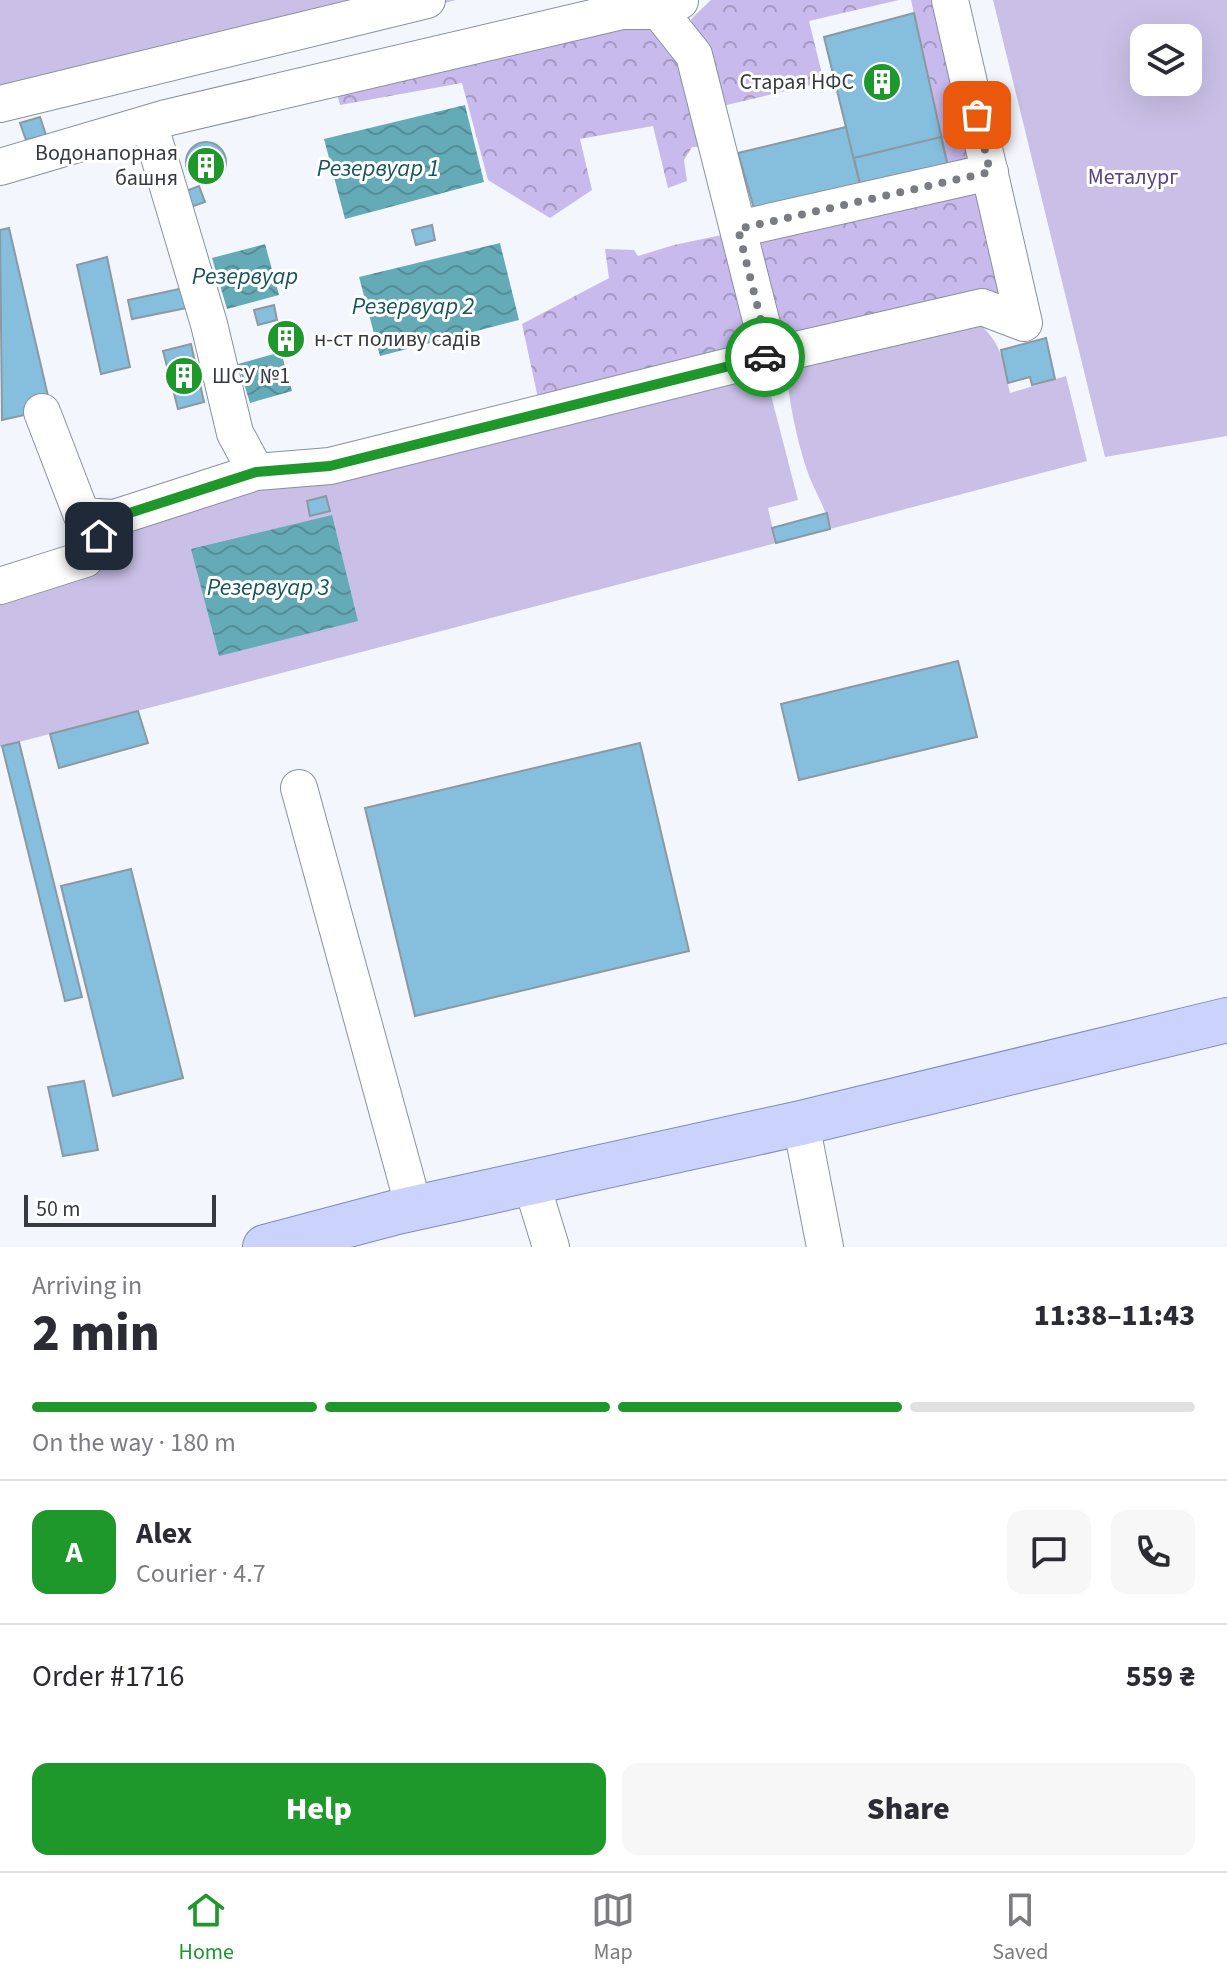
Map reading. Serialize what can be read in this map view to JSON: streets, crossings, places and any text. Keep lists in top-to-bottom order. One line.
{"water":["Резервуар 1","Резервуар","Резервуар 2","Резервуар 3"],"parks":["Металург"],"places":{"building":["Старая НФС","Водонапорная башня","н-ст поливу садів","ШСУ №1"]},"scale_bar":"50 m","page":{"scale":"50 m","heading":["2 min","Arriving in","11:38–11:43"],"panel":["Alex","Courier · 4.7","Order #1716","559 ₴"],"bar":"On the way · 180 m","round":"A","buttons":["Help","Share"],"tabs":["Home","Map","Saved"]}}
